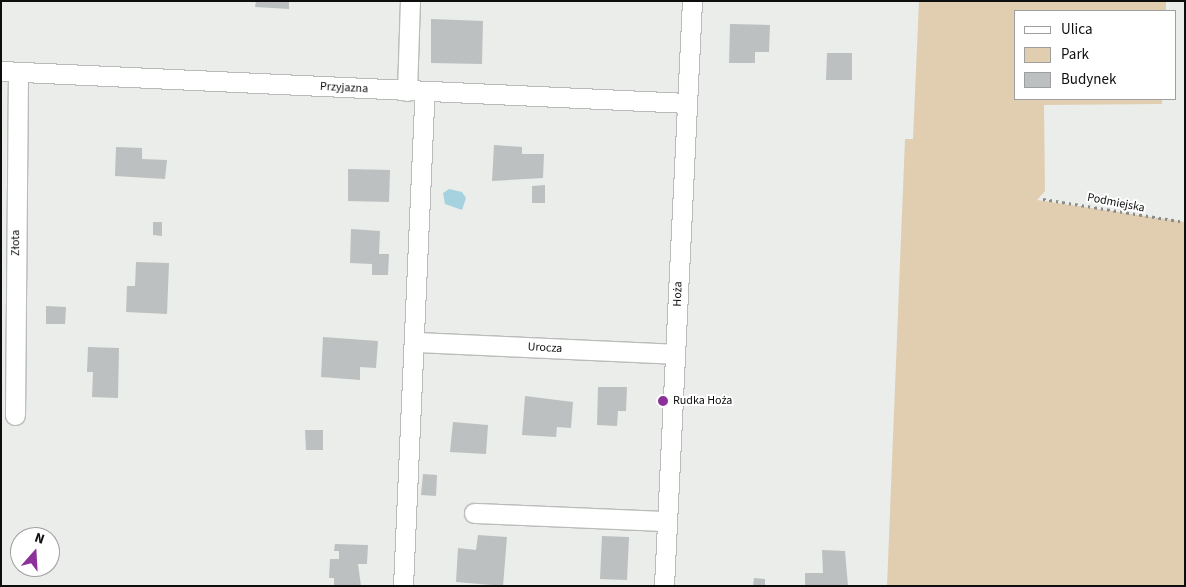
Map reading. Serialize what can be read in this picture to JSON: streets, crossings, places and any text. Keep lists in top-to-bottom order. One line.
{"streets":{"street":["Przyjazna","Złota","Hoża","Urocza"],"path":["Podmiejska"]},"crossings":[["Przyjazna","Złota"],["Przyjazna","Hoża"],["Hoża","Urocza"]],"places":["Rudka Hoża"],"legend":["Ulica","Park","Budynek"],"north":"top"}
